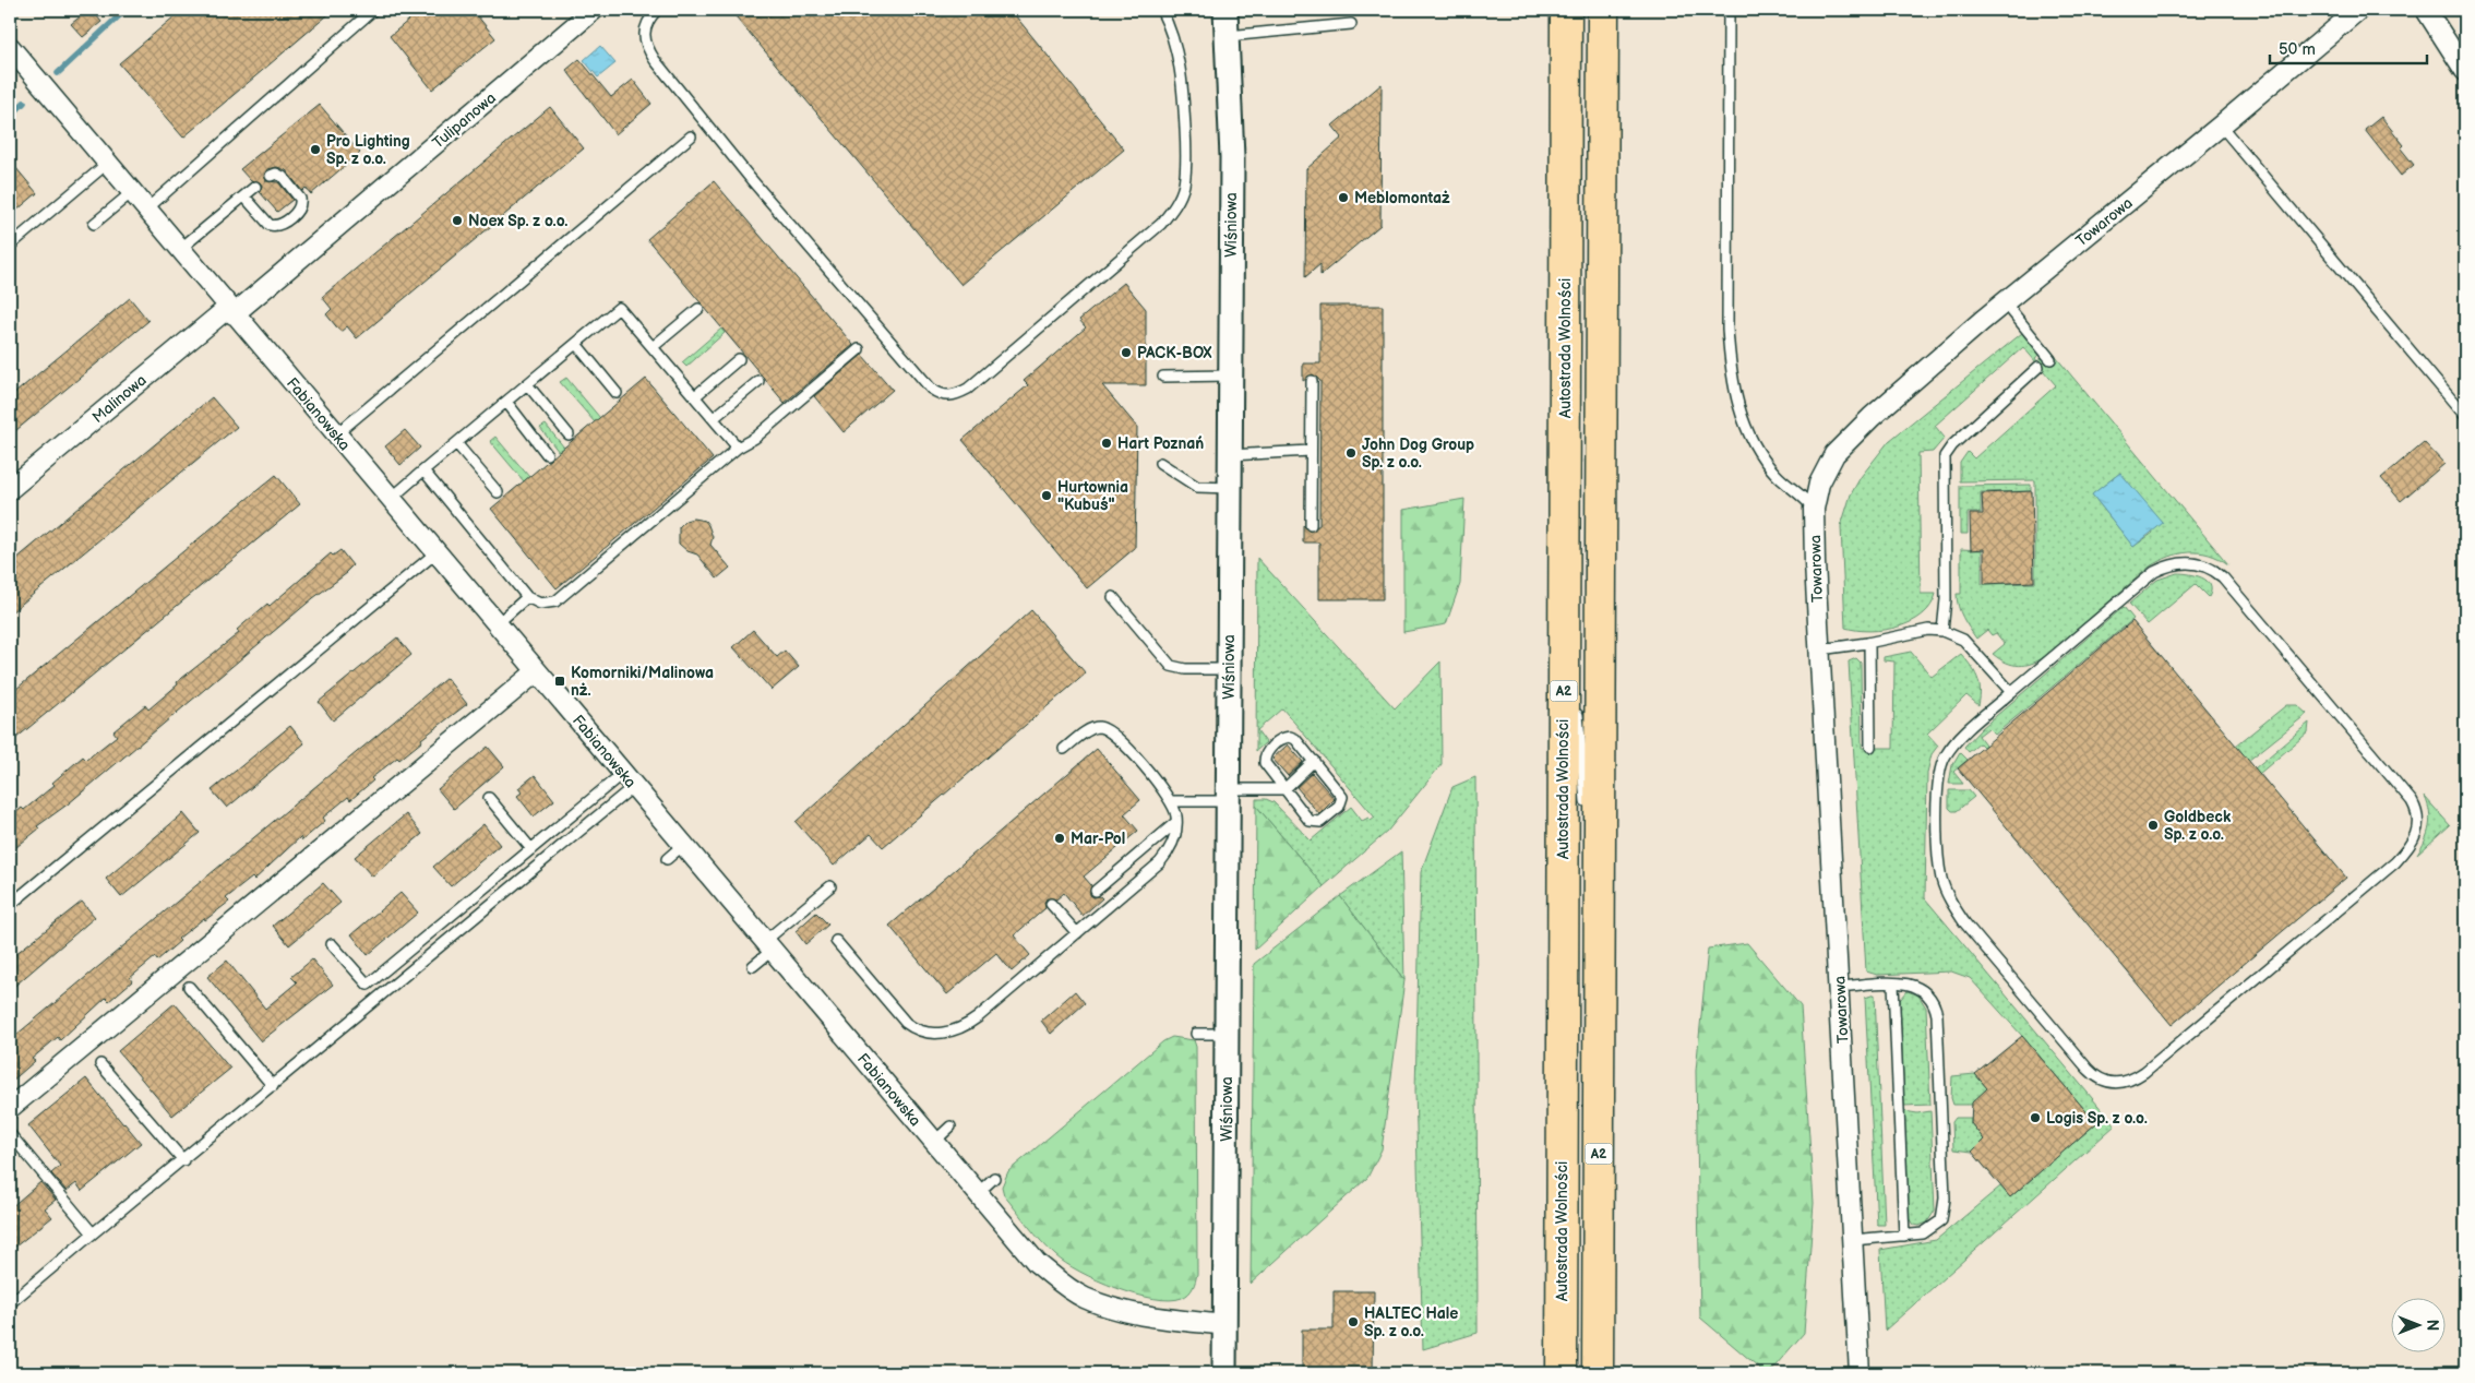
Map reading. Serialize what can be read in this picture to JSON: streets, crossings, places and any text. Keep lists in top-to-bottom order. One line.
{"streets":{"highway":["Autostrada Wolności","A2"],"street":["Tulipanowa","Towarowa","Wiśniowa","Malinowa","Fabianowska"]},"crossings":[["Tulipanowa","Malinowa"],["Tulipanowa","Fabianowska"],["Wiśniowa","Fabianowska"],["Malinowa","Fabianowska"]],"places":{"other":["Pro Lighting Sp. z o.o.","Meblomontaż","Noex Sp. z o.o.","PACK-BOX","Hart Poznań","John Dog Group Sp. z o.o.","Hurtownia \"Kubuś\"","Goldbeck Sp. z o.o.","Mar-Pol","Logis Sp. z o.o.","HALTEC Hale Sp. z o.o."],"transit":["Komorniki/Malinowa nż."]},"scale_bar":"50 m","north":"right"}
